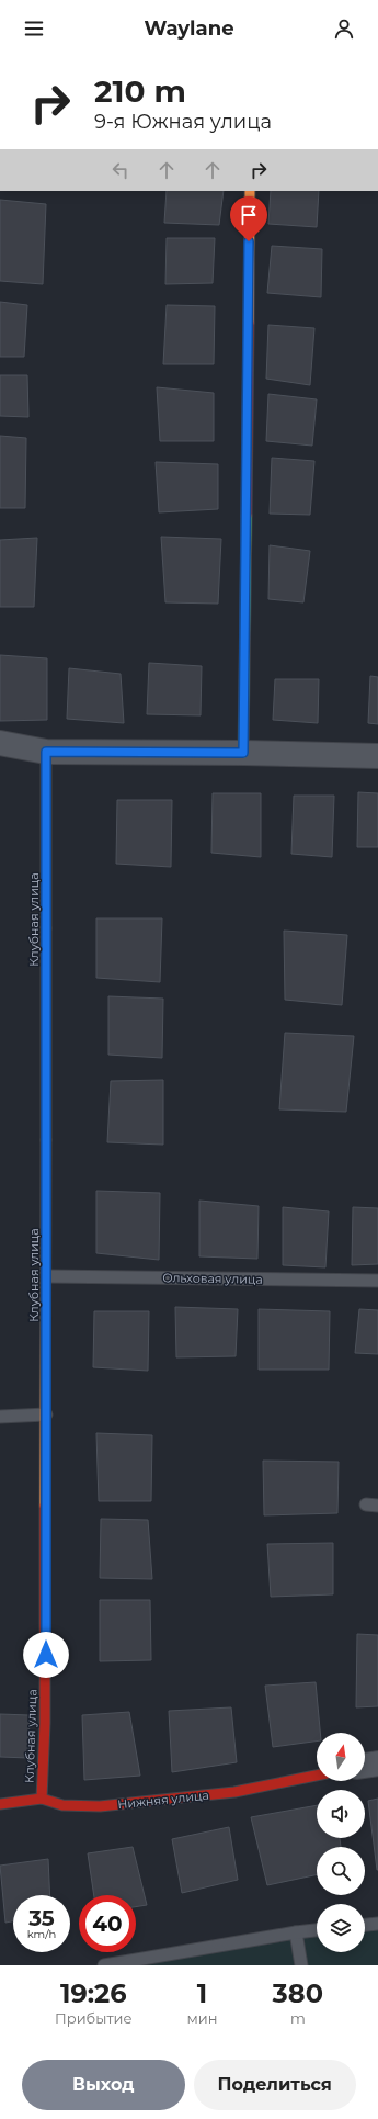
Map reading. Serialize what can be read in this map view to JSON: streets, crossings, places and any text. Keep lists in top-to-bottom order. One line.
{"streets":{"street":["Клубная улица","Нижняя улица"],"lane":["Ольховая улица"]},"crossings":[["Клубная улица","Ольховая улица"],["Клубная улица","Нижняя улица"]],"north":"top","page":{"header":"Waylane","turn":["210 m","9-я Южная улица"],"speed":"35 km/h","limit":"40","eta":["19:26","Прибытие","1","мин","380","m"],"buttons":["Выход","Поделиться"]}}
